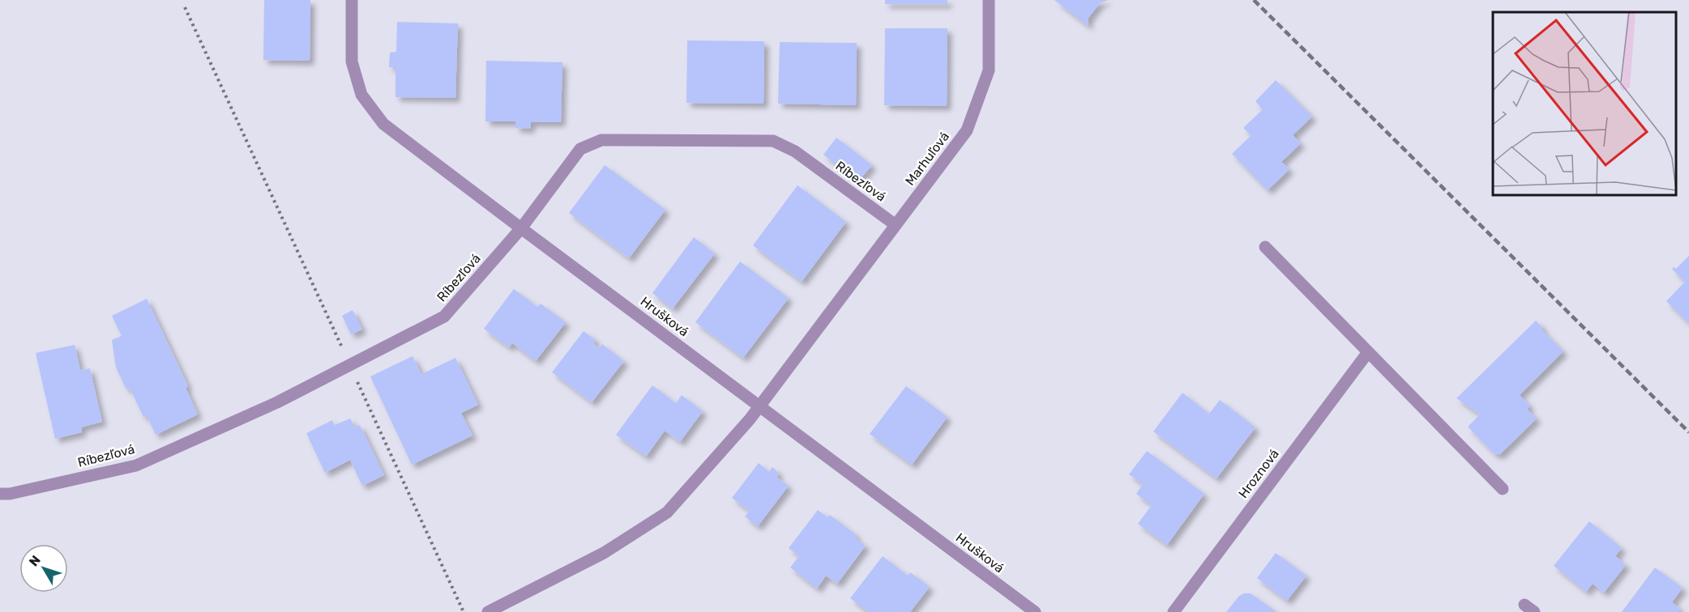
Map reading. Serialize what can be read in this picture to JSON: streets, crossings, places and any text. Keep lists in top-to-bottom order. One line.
{"streets":{"street":["Marhuľová","Ríbezľová","Hrušková","Hroznová"]},"crossings":[["Marhuľová","Ríbezľová"],["Marhuľová","Hrušková"],["Ríbezľová","Hrušková"]],"north":"top left"}
